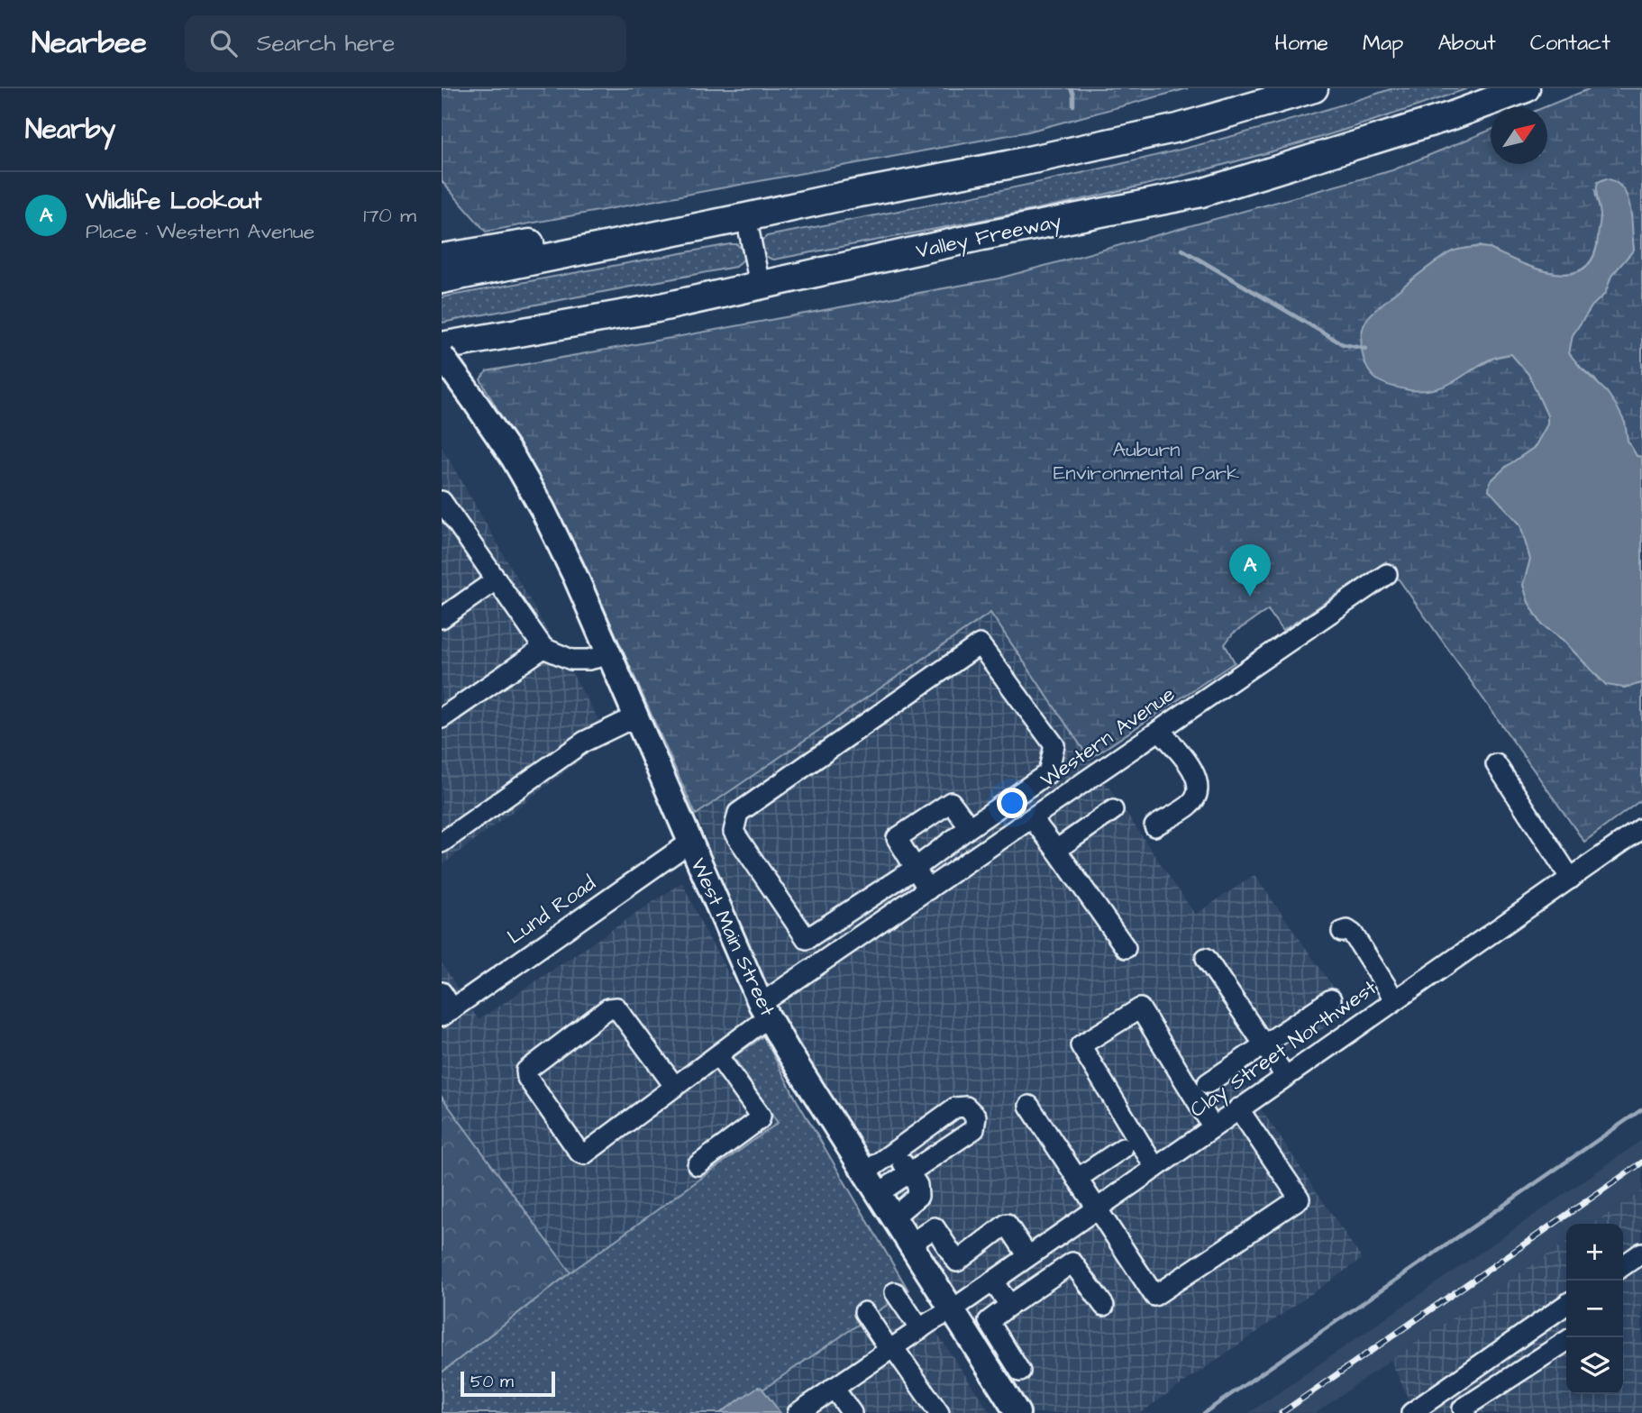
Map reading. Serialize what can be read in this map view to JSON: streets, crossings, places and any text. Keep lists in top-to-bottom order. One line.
{"streets":{"highway":["Valley Freeway"],"main road":["West Main Street"],"street":["Western Avenue","Lund Road","Clay Street Northwest"]},"crossings":[["Western Avenue","West Main Street"],["Lund Road","West Main Street"],["West Main Street","Clay Street Northwest"]],"parks":["Auburn Environmental Park"],"scale_bar":"50 m","north":"top right","page":{"header":"Nearbee","search":"Search here","nav":["Home","Map","About","Contact"],"heading":"Nearby","list":[{"mark":"A","name":"Wildlife Lookout","note":"Place · Western Avenue","value":"170 m"}],"pins":"A","map_buttons":["+","−"],"scale":"50 m"}}
